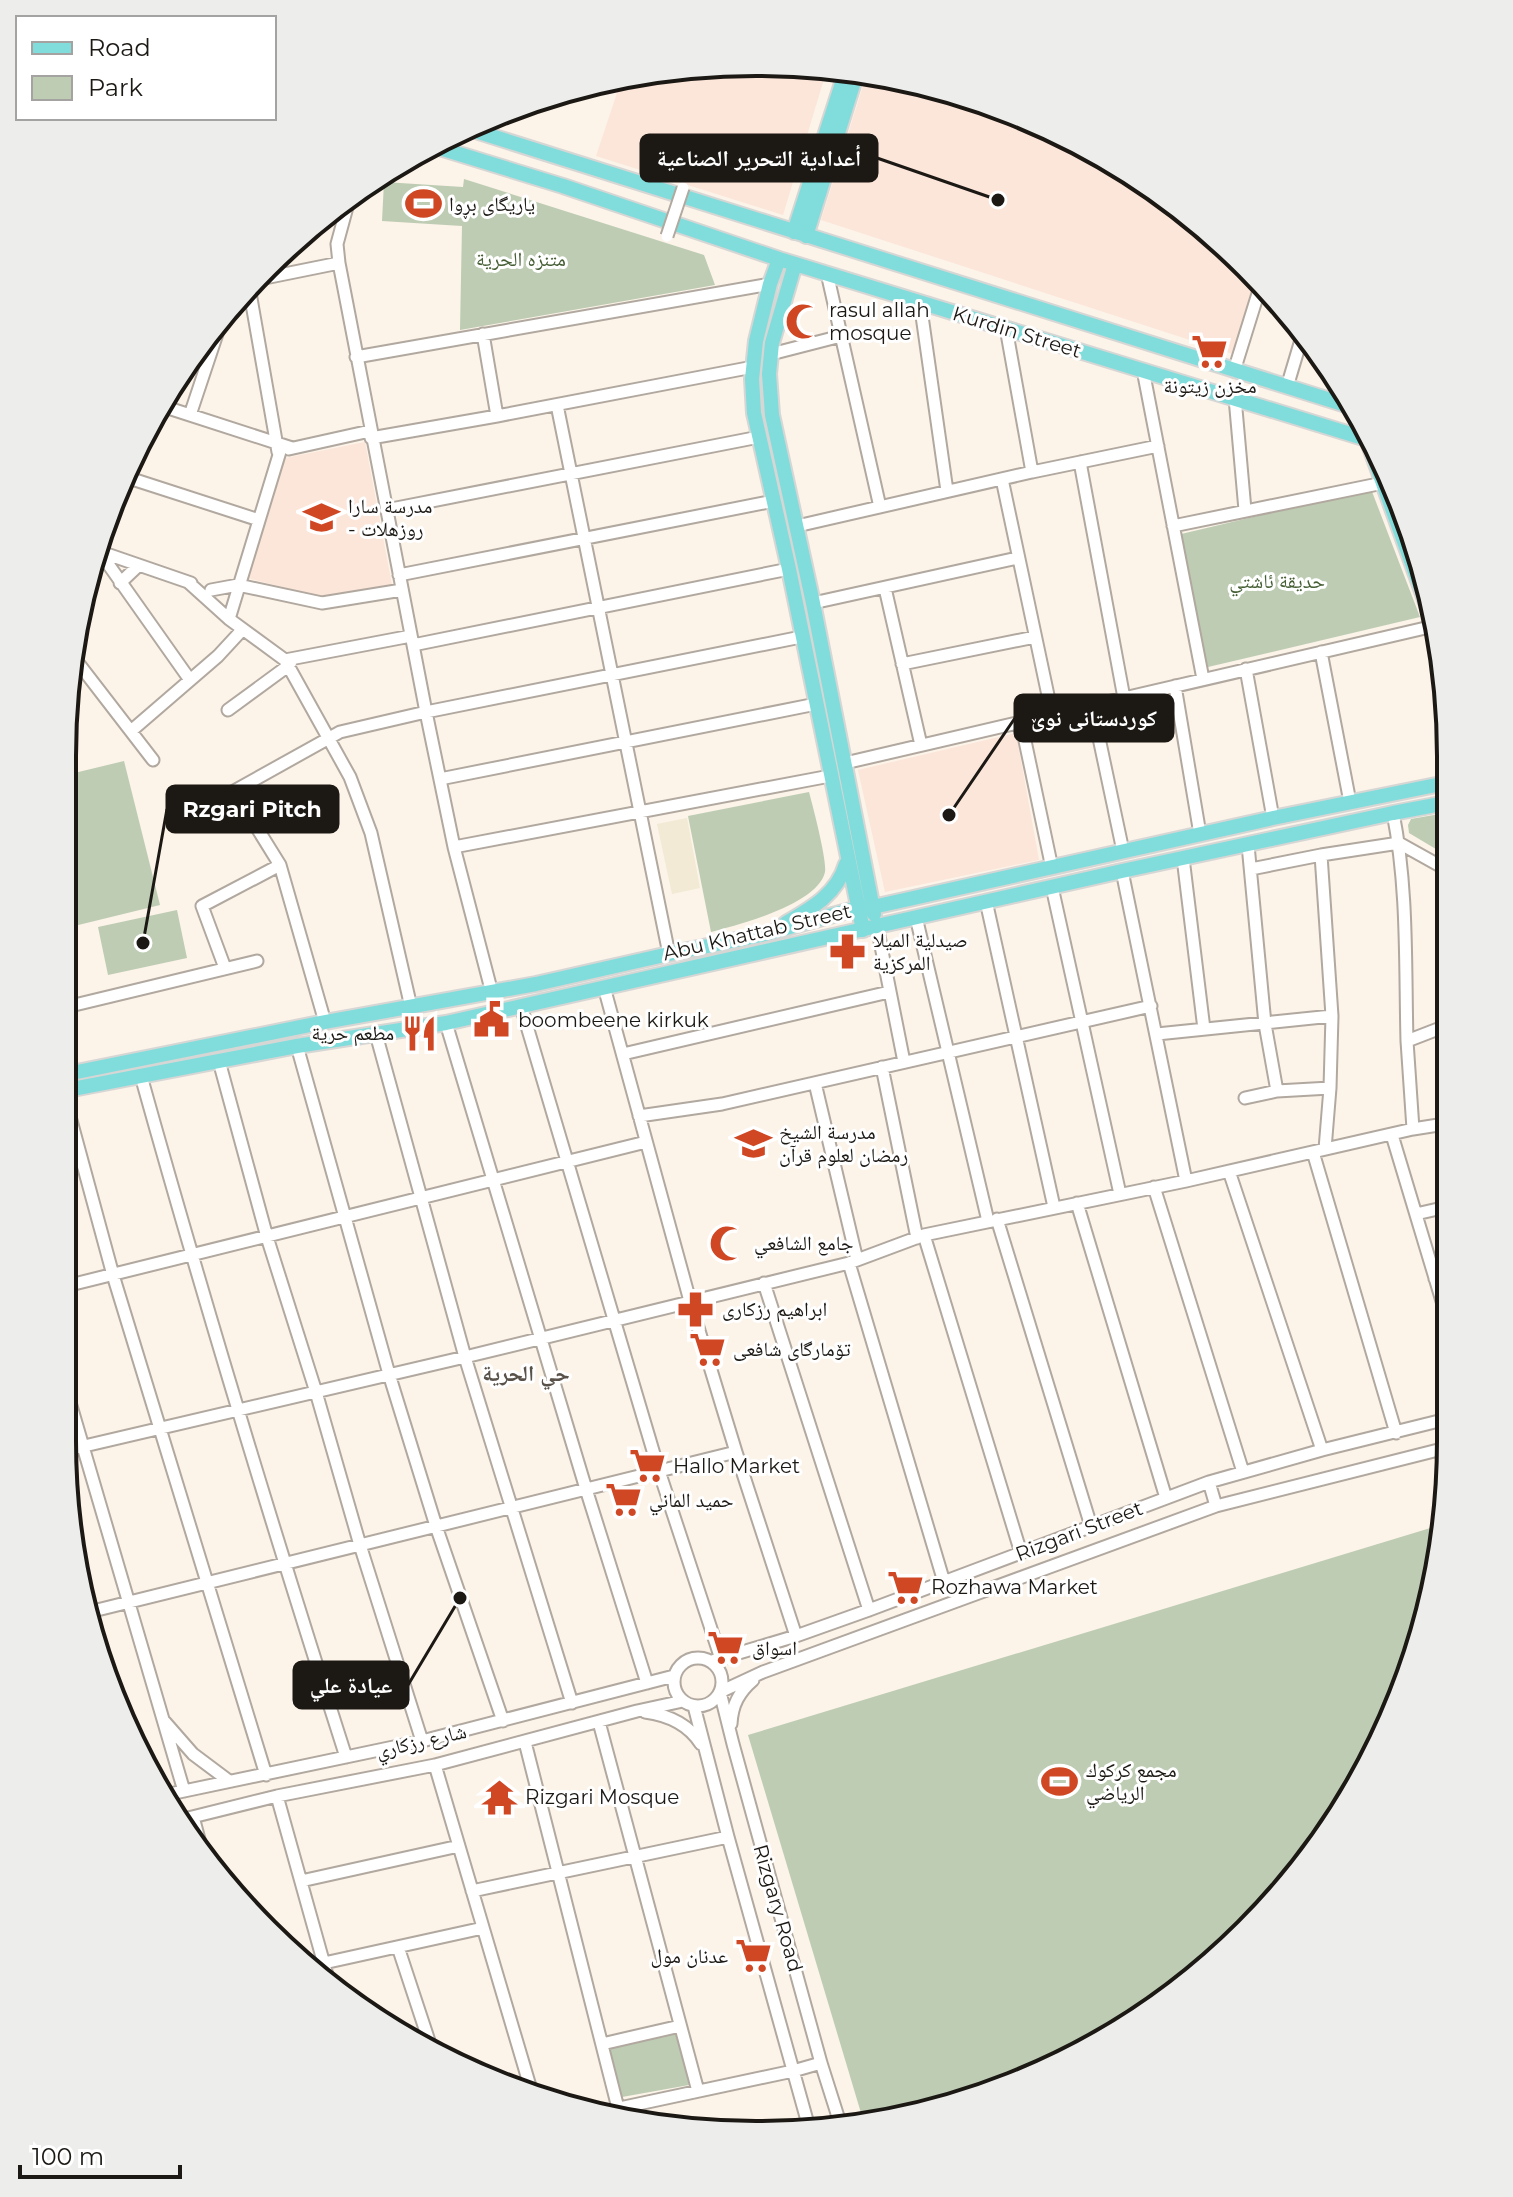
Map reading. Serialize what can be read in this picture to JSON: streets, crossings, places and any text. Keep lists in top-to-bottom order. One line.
{"streets":{"main road":["Kurdin Street","Abu Khattab Street"],"street":["Rizgari Street","شارع رزكاري","Rizgary Road"]},"crossings":[["Rizgari Street","شارع رزكاري"],["Rizgari Street","Rizgary Road"],["شارع رزكاري","Rizgary Road"]],"districts":["حي الحرية"],"parks":["متنزه الحرية","حديقة ئاشتي"],"places":{"other":["أعدادية التحرير الصناعية","کوردستانی نوێ","Rzgari Pitch","عيادة علي"],"sports":["یاریگای بڕوا","مجمع كركوك الرياضي"],"mosque":["rasul allah mosque","جامع الشافعي"],"supermarket":["مخزن زيتونة","تۆمارگاى شافعى","Hallo Market","حميد الماني","Rozhawa Market","اسواق","عدنان مول"],"school or university":["مدرسة سارا - روزهلات","مدرسة الشيخ رمضان لعلوم قرآن"],"pharmacy":["صيدلية الميلا المركزية","ابراهيم رزكارى"],"public building":["boombeene kirkuk"],"restaurant":["مطعم حرية"],"temple":["Rizgari Mosque"]},"legend":["Road","Park"],"scale_bar":"100 m"}
